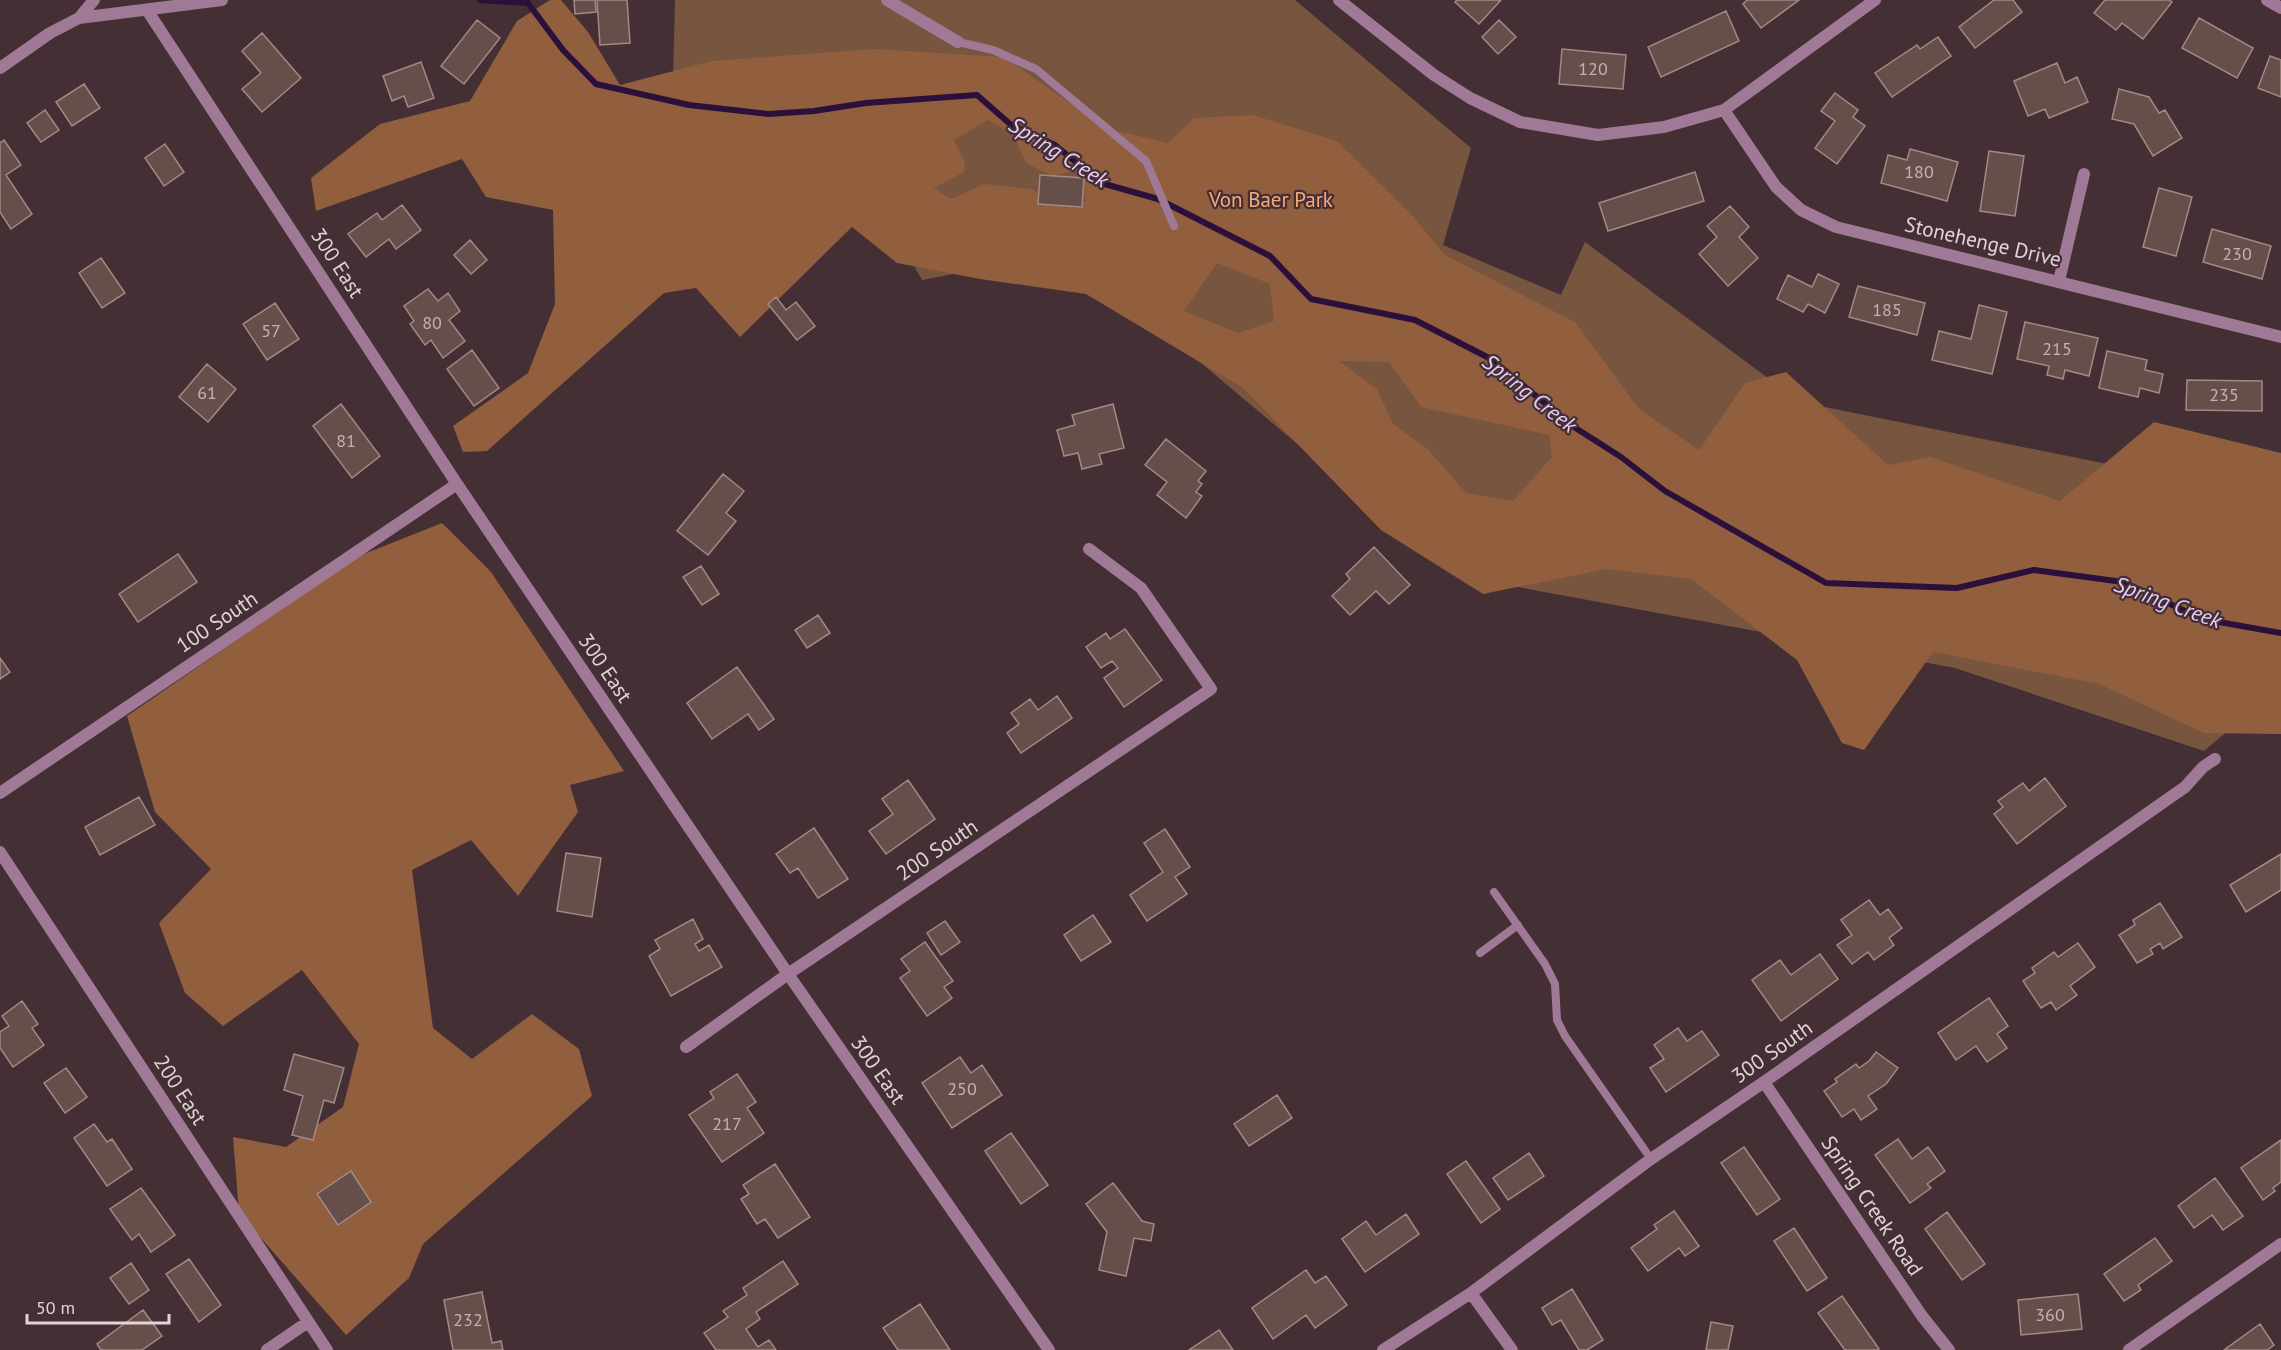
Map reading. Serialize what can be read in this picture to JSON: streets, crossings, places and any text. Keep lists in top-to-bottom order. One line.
{"streets":{"street":["Stonehenge Drive","300 East","100 South","200 South","300 South","200 East","Spring Creek Road"]},"crossings":[["300 East","100 South"],["300 East","200 South"],["300 South","Spring Creek Road"]],"water":["Spring Creek"],"parks":["Von Baer Park"],"house_numbers":["120","180","230","185","80","57","215","61","235","81","250","217","360","232"],"scale_bar":"50 m"}
